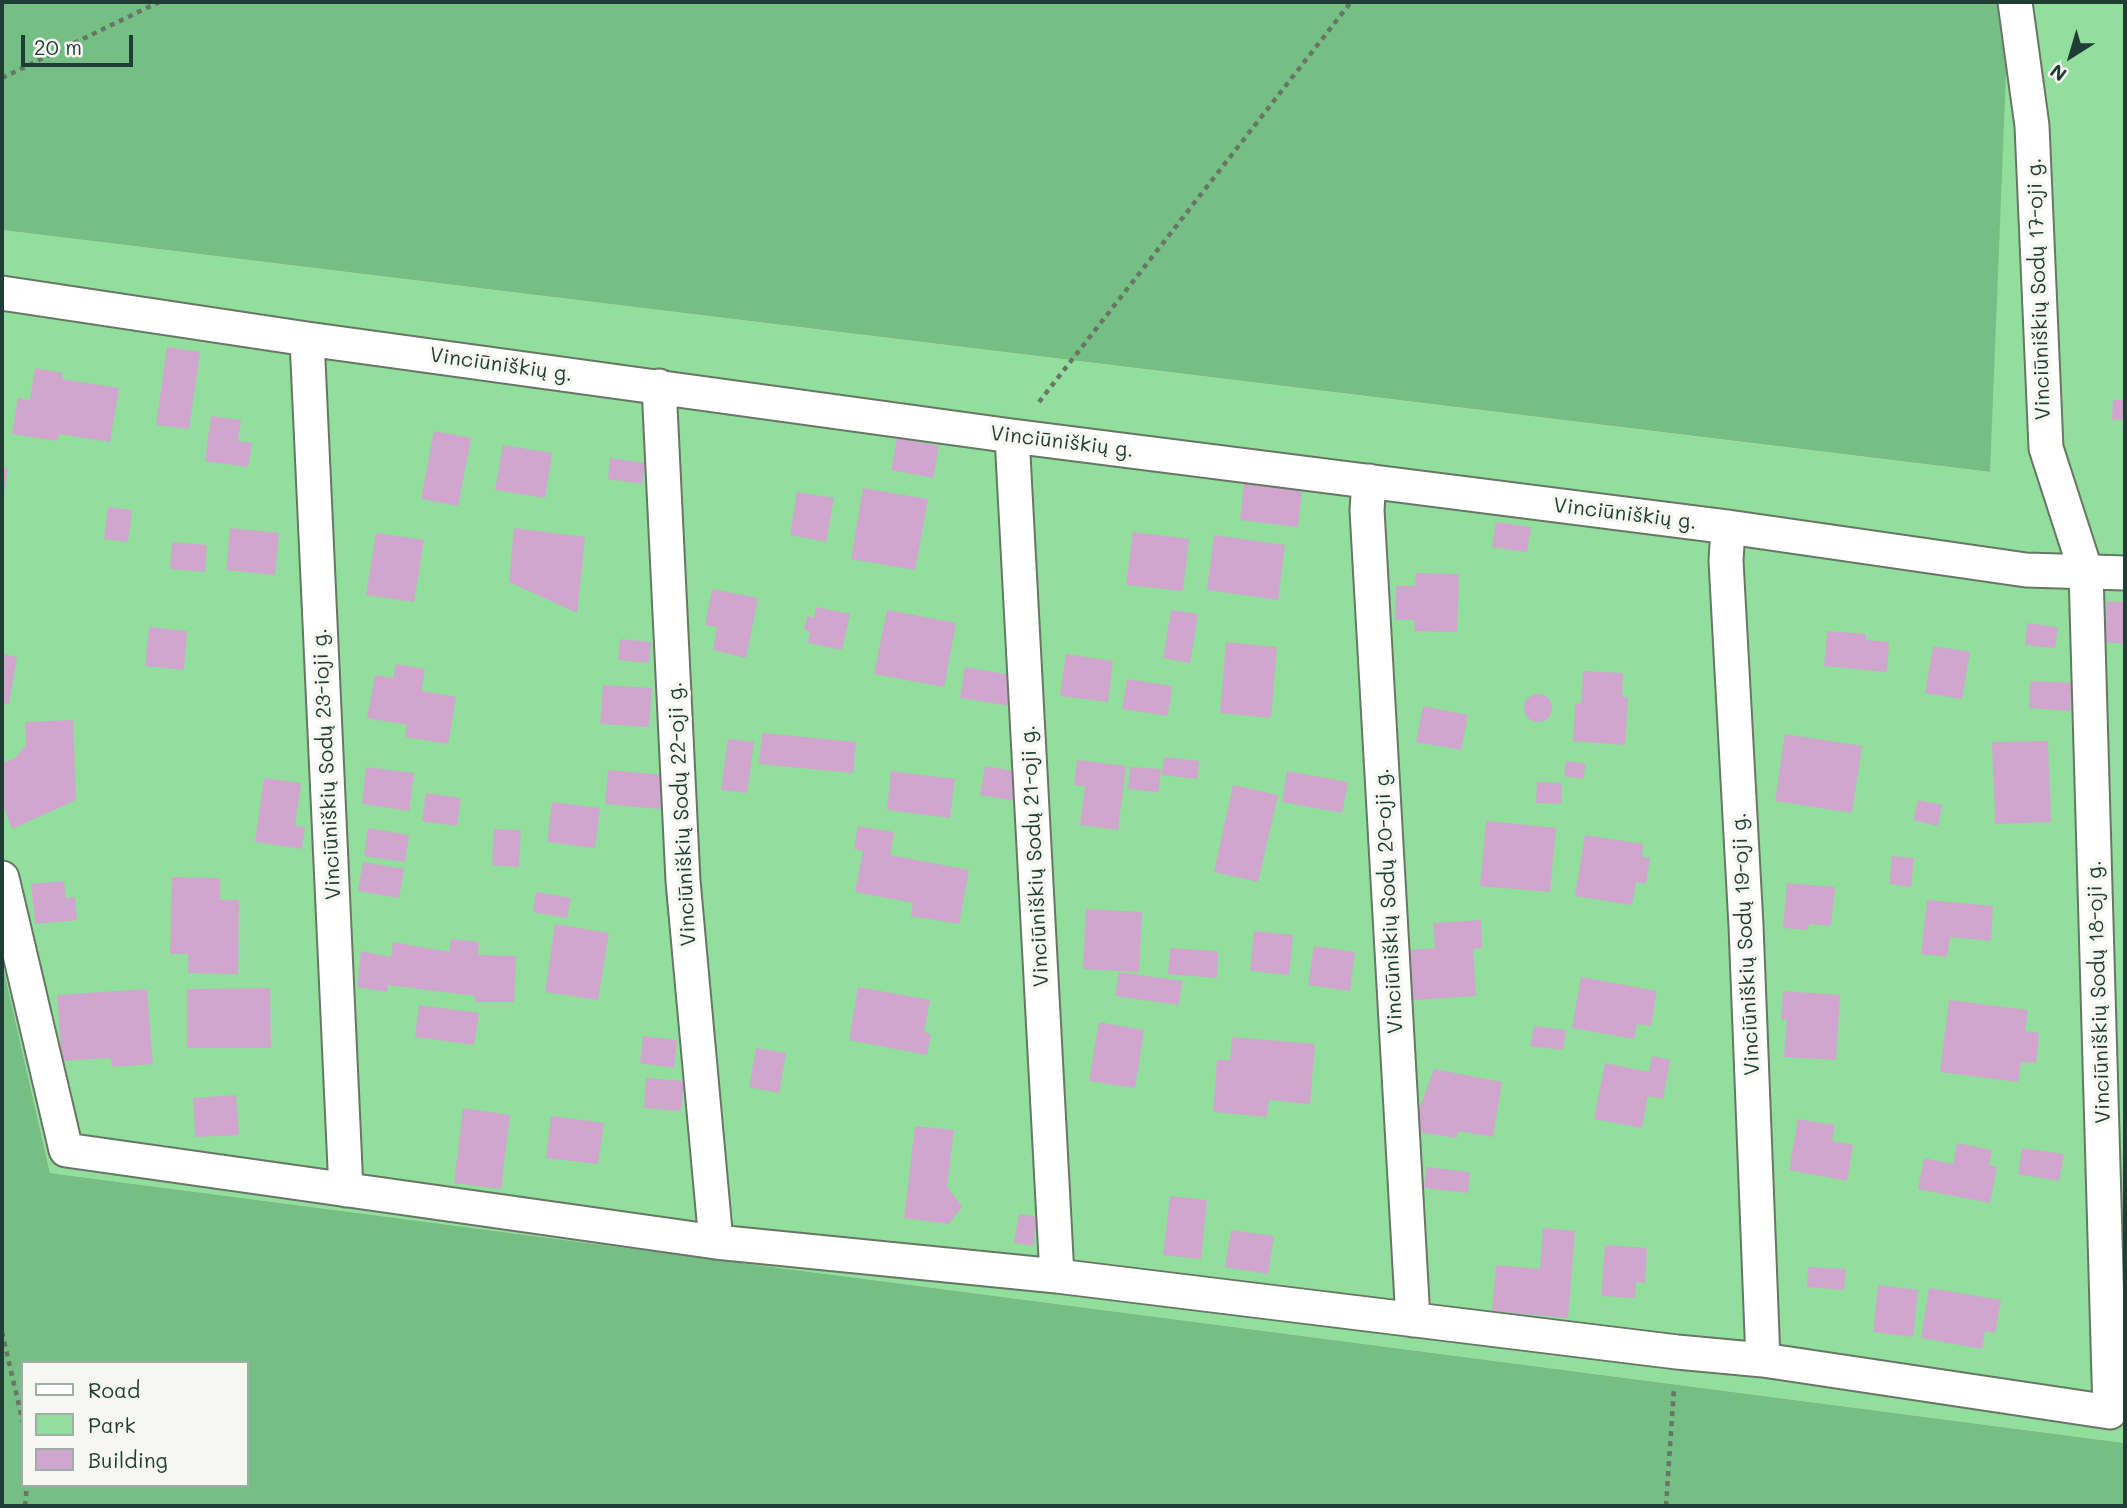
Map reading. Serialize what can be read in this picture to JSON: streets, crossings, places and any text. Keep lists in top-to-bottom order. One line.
{"streets":{"street":["Vinciūniškių Sodų 17-oji g.","Vinciūniškių g.","Vinciūniškių Sodų 23-ioji g.","Vinciūniškių Sodų 22-oji g.","Vinciūniškių Sodų 21-oji g.","Vinciūniškių Sodų 20-oji g.","Vinciūniškių Sodų 19-oji g.","Vinciūniškių Sodų 18-oji g."]},"crossings":[["Vinciūniškių Sodų 17-oji g.","Vinciūniškių g."],["Vinciūniškių Sodų 17-oji g.","Vinciūniškių Sodų 18-oji g."],["Vinciūniškių g.","Vinciūniškių Sodų 23-ioji g."],["Vinciūniškių g.","Vinciūniškių Sodų 22-oji g."],["Vinciūniškių g.","Vinciūniškių Sodų 21-oji g."],["Vinciūniškių g.","Vinciūniškių Sodų 20-oji g."],["Vinciūniškių g.","Vinciūniškių Sodų 19-oji g."],["Vinciūniškių g.","Vinciūniškių Sodų 18-oji g."],["Vinciūniškių Sodų 19-oji g.","Vinciūniškių Sodų 18-oji g."]],"legend":["Road","Park","Building"],"scale_bar":"20 m","north":"bottom left"}
